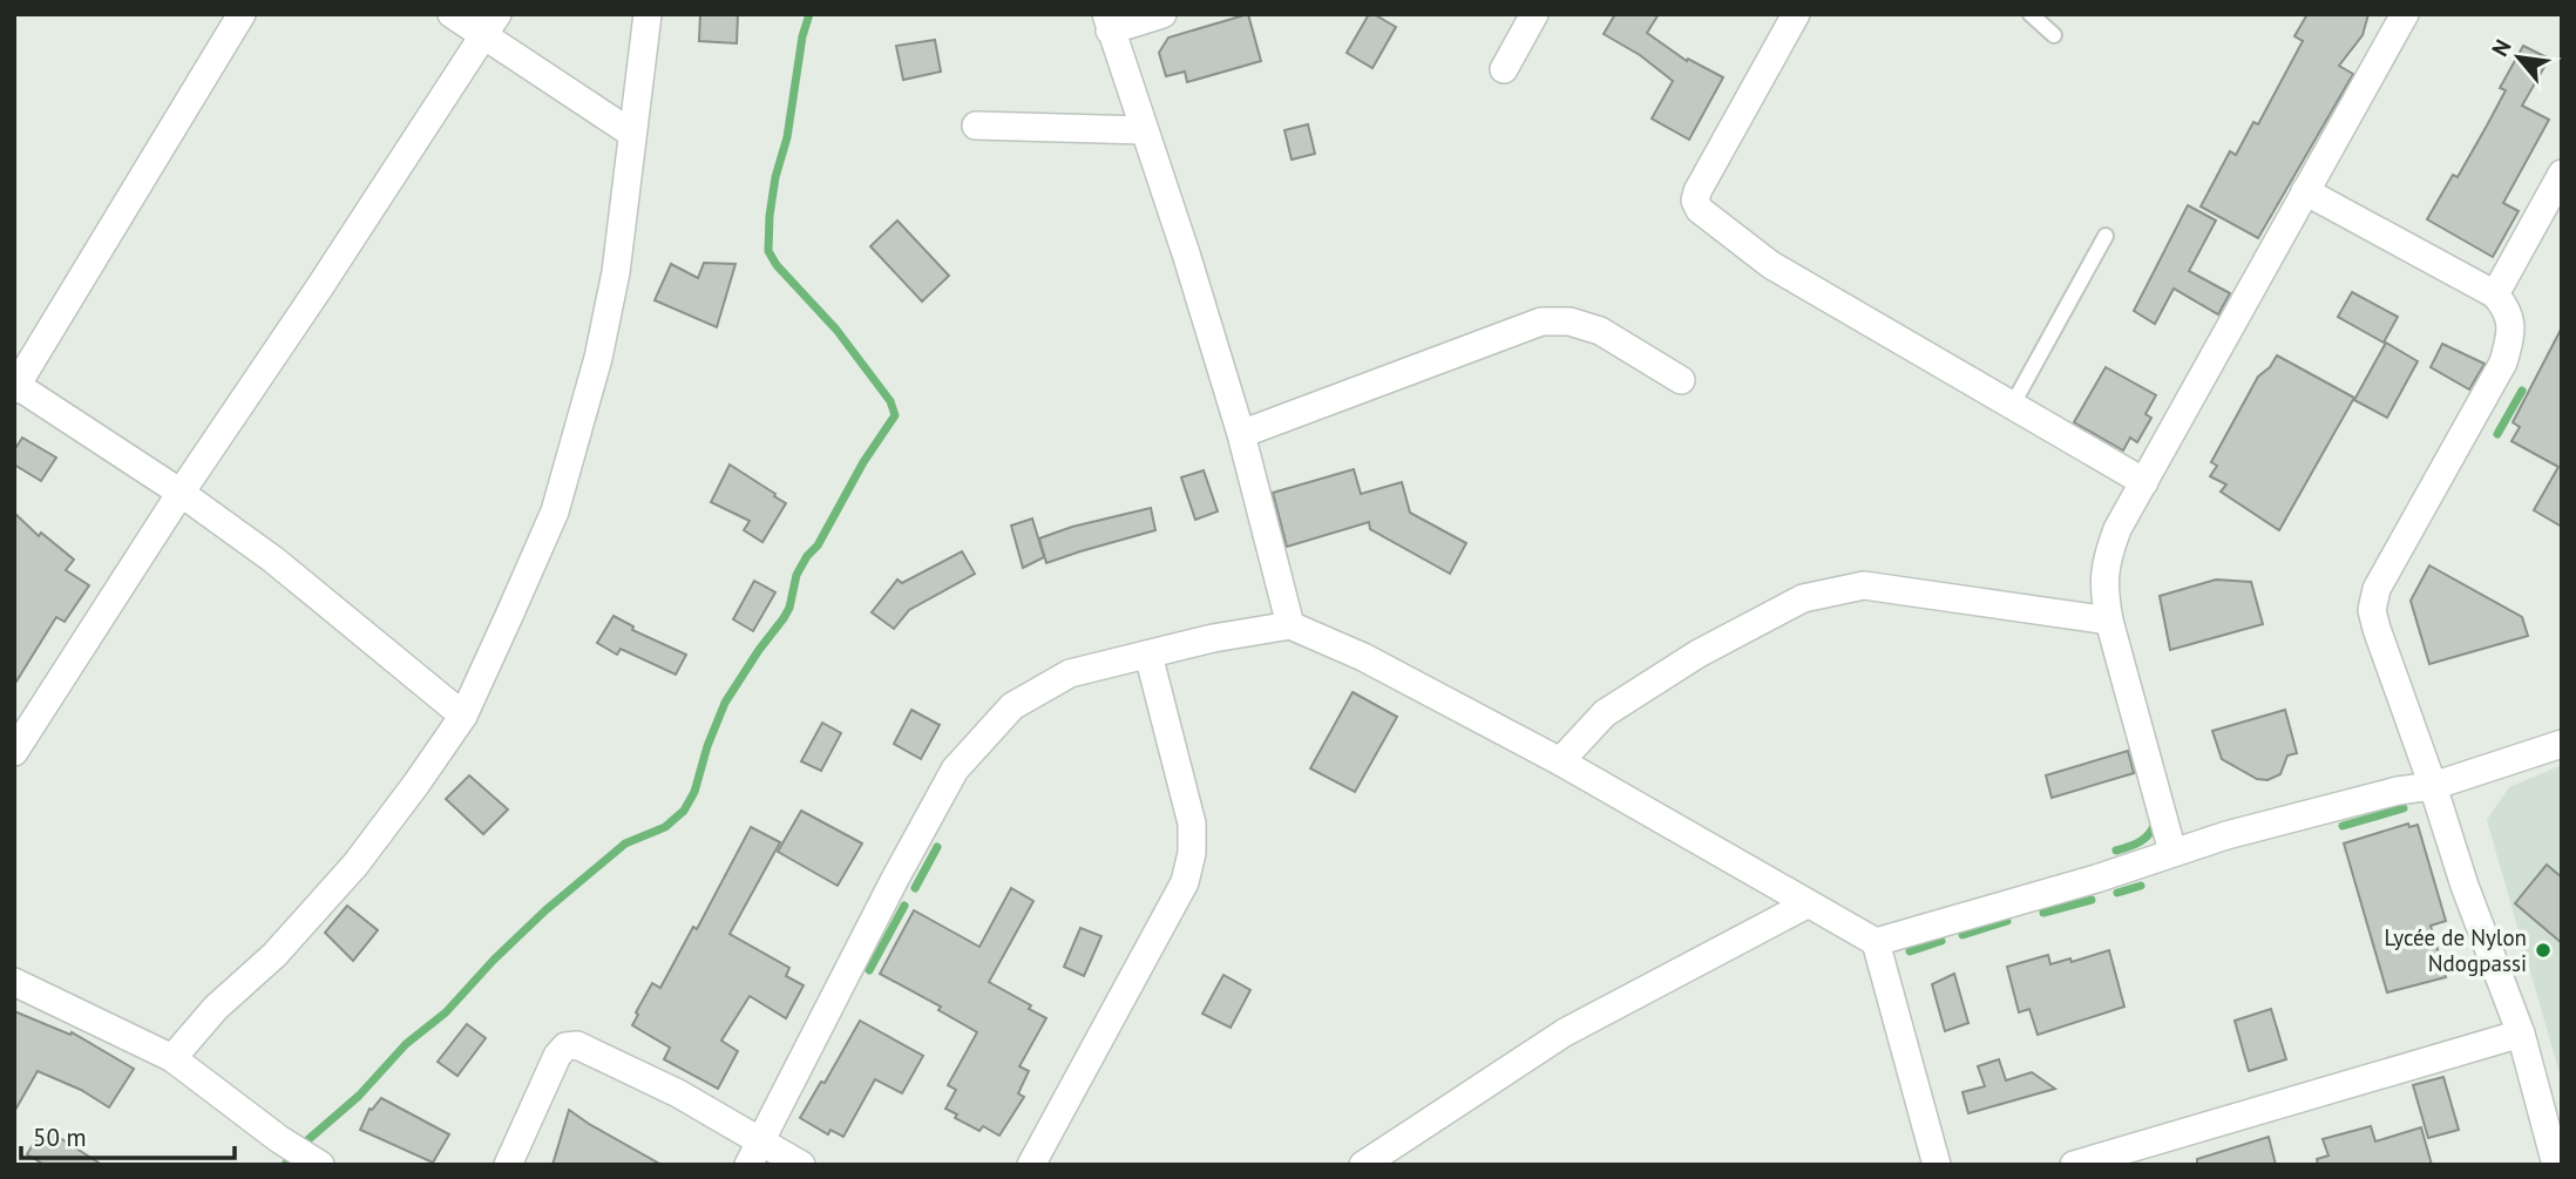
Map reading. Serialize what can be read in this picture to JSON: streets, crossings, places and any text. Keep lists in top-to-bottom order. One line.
{"places":["Lycée de Nylon Ndogpassi"],"scale_bar":"50 m","north":"top left"}
